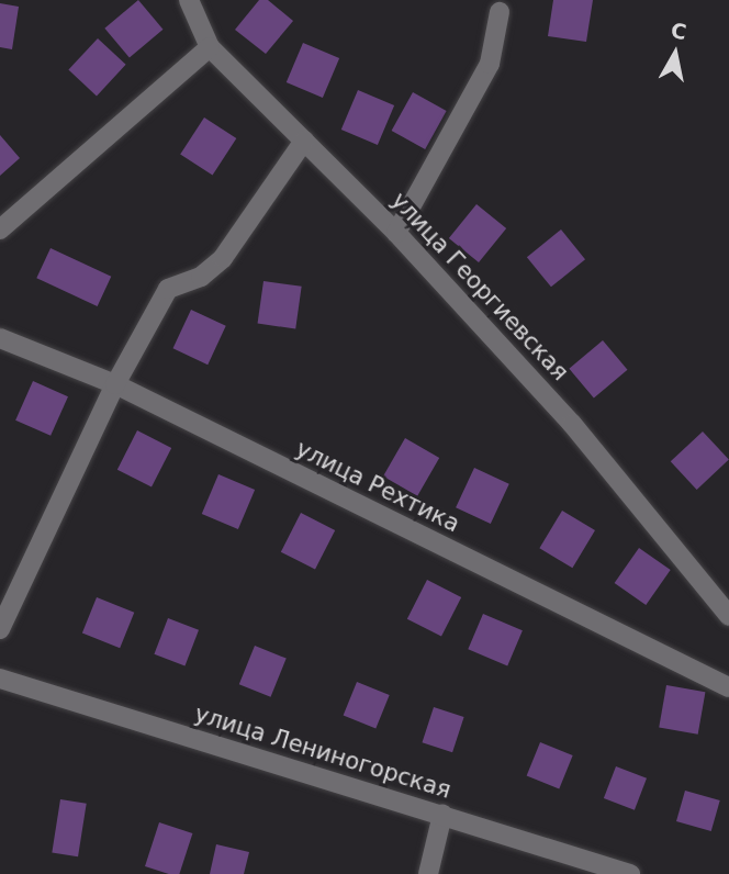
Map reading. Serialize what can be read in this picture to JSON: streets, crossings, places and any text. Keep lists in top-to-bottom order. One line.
{"streets":{"street":["улица Георгиевская","улица Рехтика","улица Лениногорская"]},"north":"top"}
